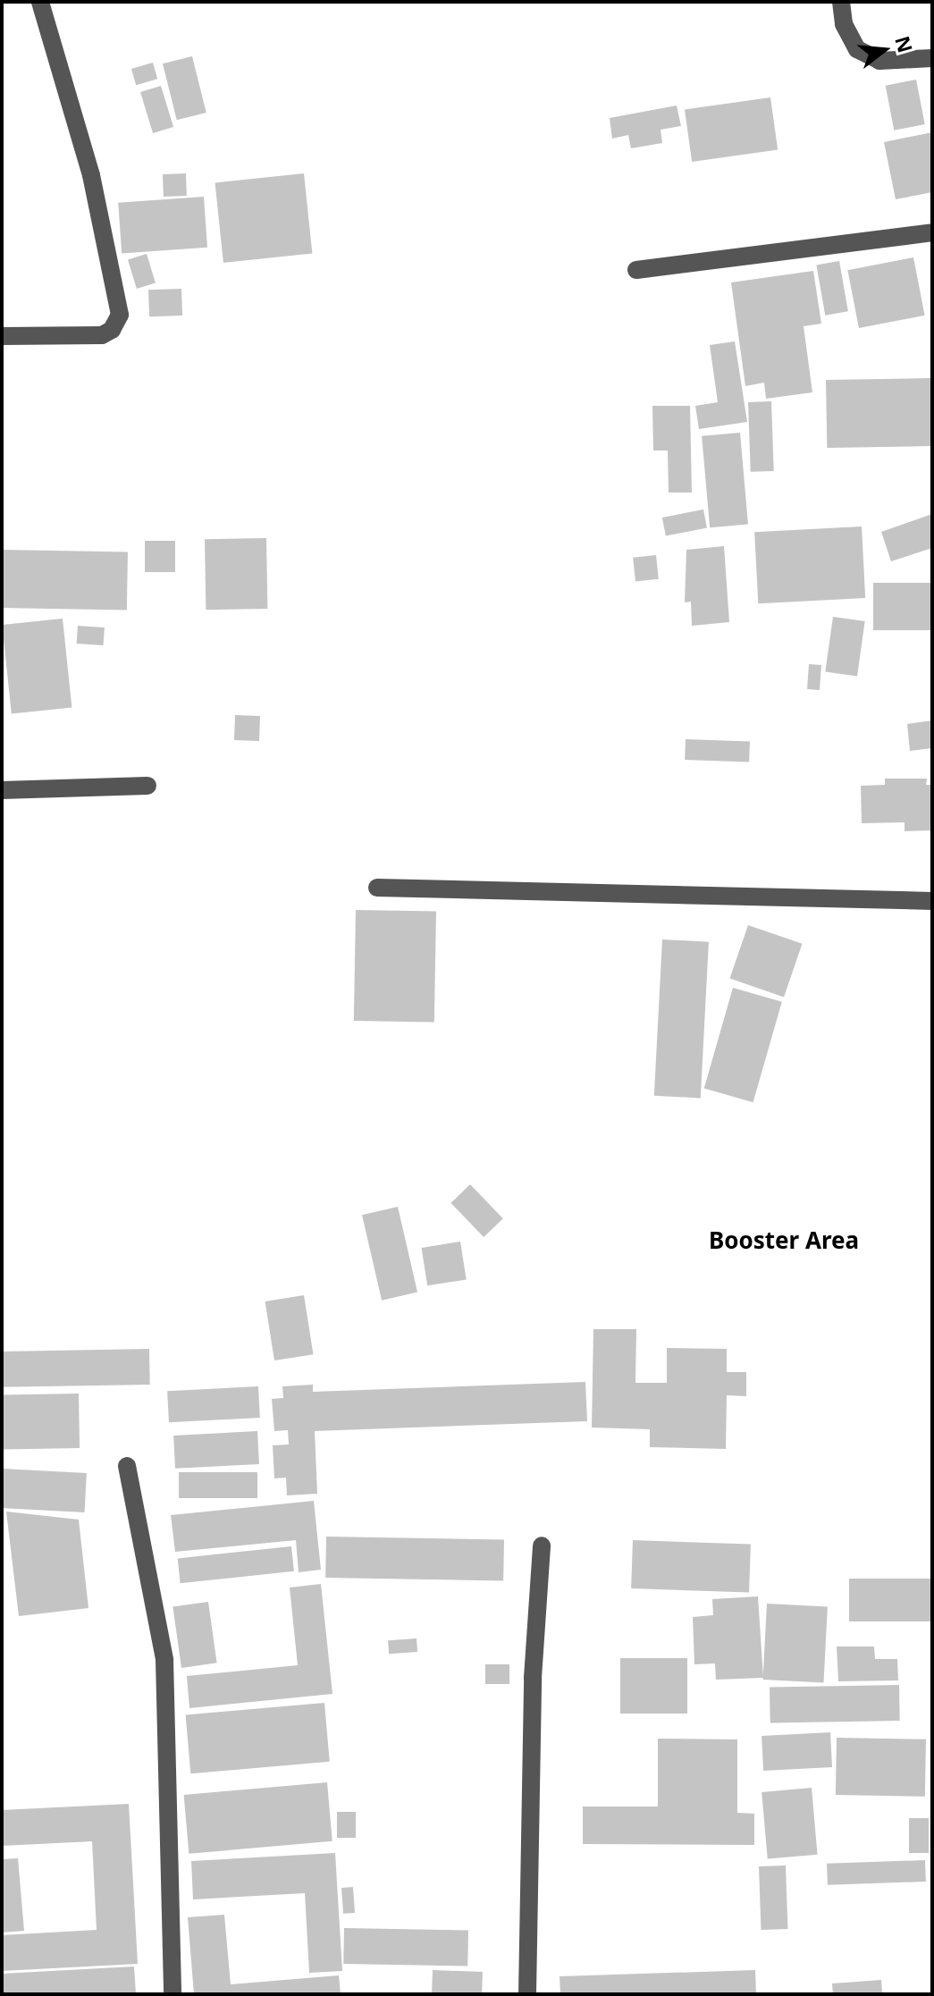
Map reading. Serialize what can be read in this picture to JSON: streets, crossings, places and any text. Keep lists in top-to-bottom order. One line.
{"districts":["Booster Area"],"north":"right"}
